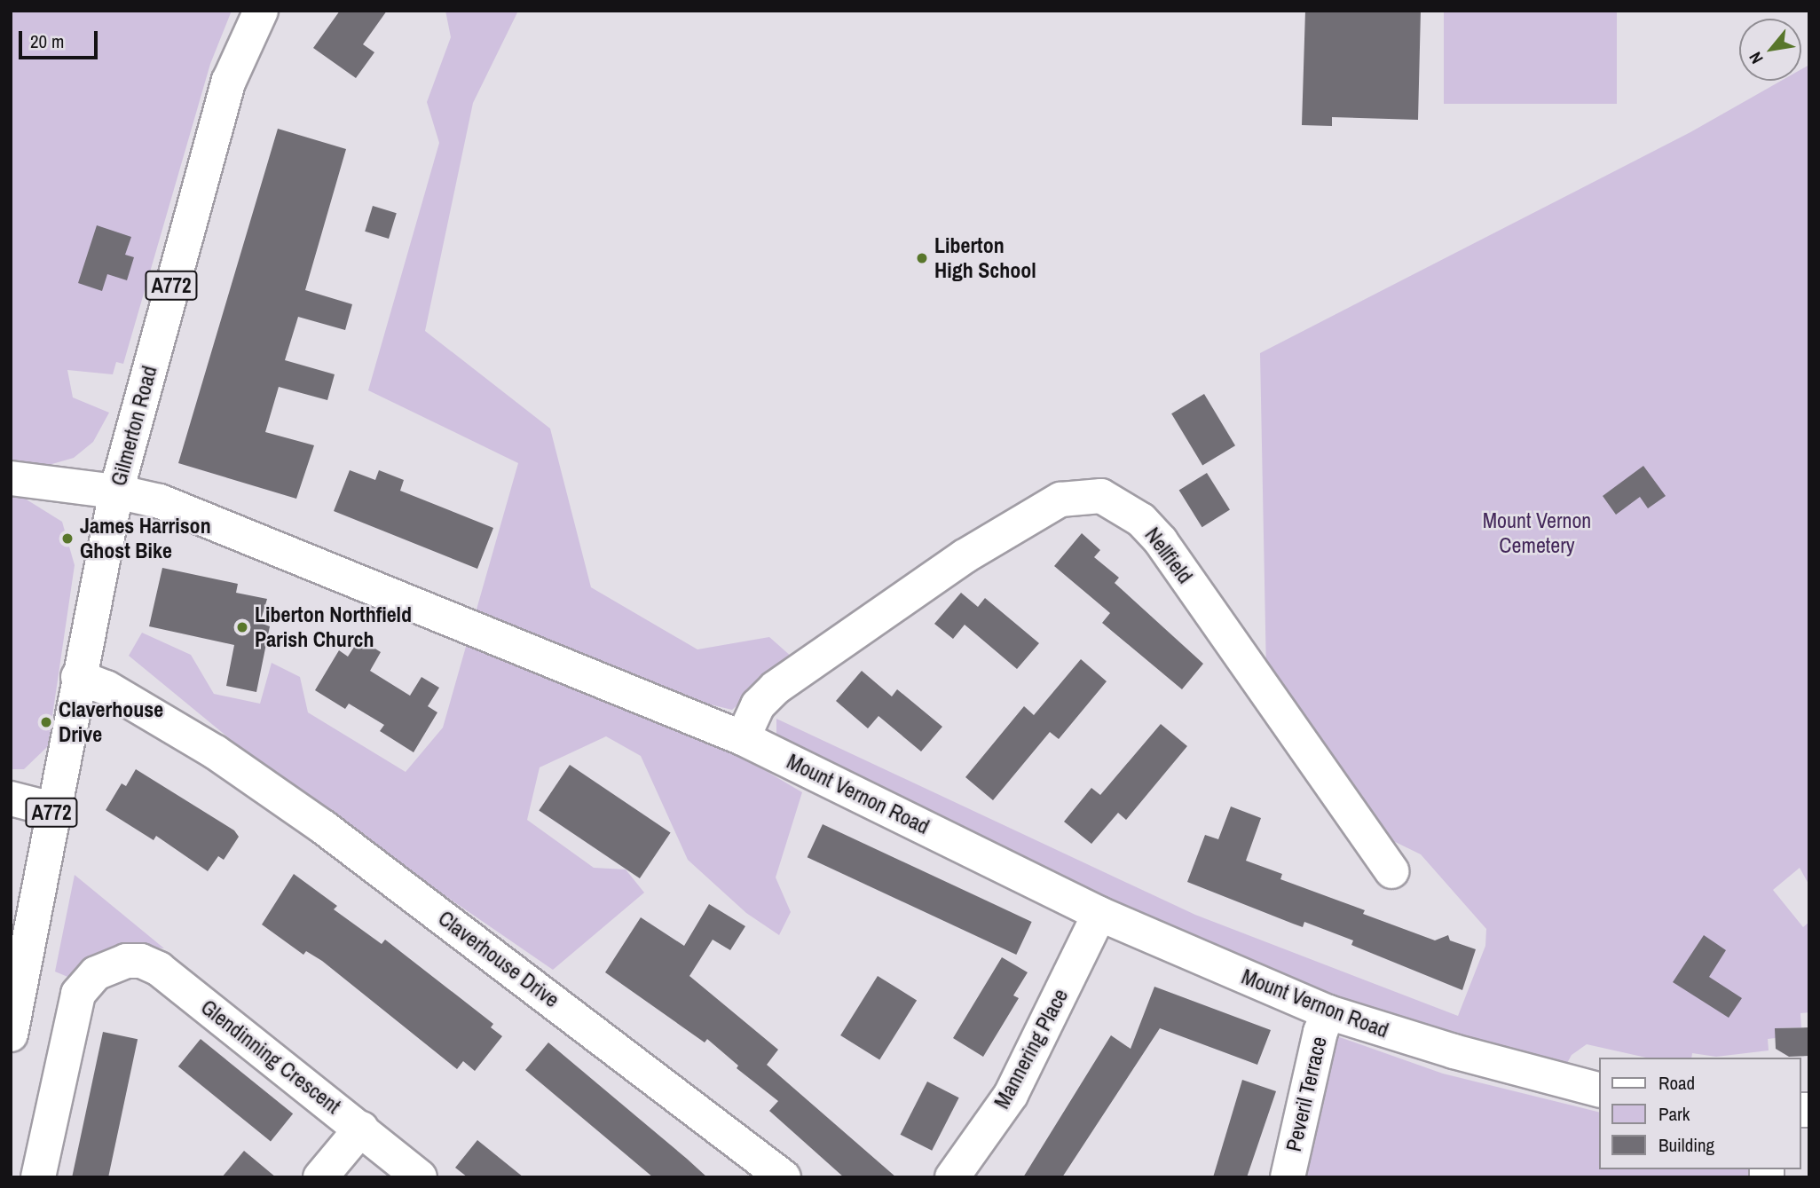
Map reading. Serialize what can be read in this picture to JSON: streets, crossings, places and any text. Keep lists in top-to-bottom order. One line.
{"streets":{"street":["A772","Gilmerton Road","Nellfield","Mount Vernon Road","Claverhouse Drive","Mannering Place","Glendinning Crescent","Peveril Terrace"]},"crossings":[["Gilmerton Road","Mount Vernon Road"],["Gilmerton Road","Claverhouse Drive"],["Nellfield","Mount Vernon Road"],["Mount Vernon Road","Mannering Place"],["Mount Vernon Road","Peveril Terrace"]],"parks":["Mount Vernon Cemetery"],"places":["Liberton High School","James Harrison Ghost Bike","Liberton Northfield Parish Church","Claverhouse Drive"],"legend":["Road","Park","Building"],"scale_bar":"20 m","north":"bottom left"}
